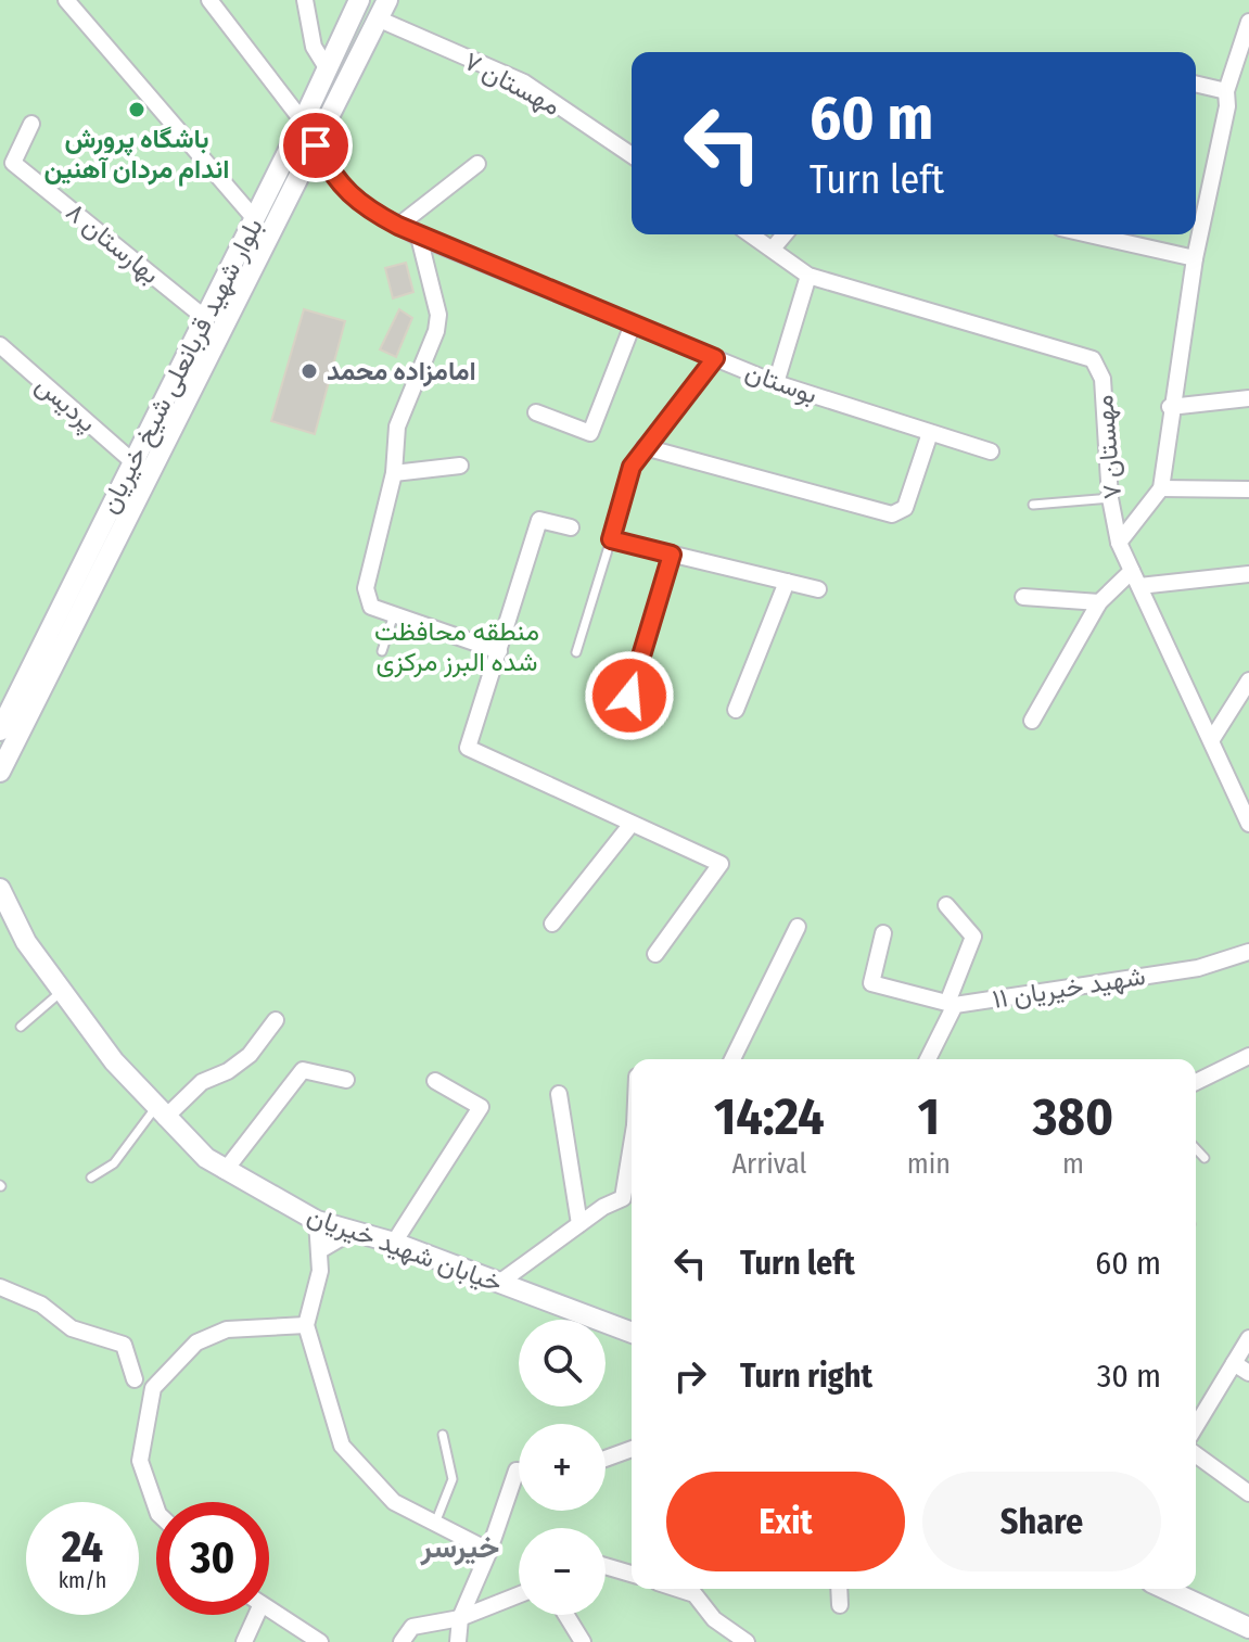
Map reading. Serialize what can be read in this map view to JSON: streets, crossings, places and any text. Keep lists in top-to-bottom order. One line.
{"streets":{"street":["مهستان ۷","بهارستان ۸","بلوار شهید قربانعلی شیخ خیریان","بوستان","پردیس","شهید خیریان ۱۱","خیابان شهید خیریان"]},"crossings":[["بهارستان ۸","بلوار شهید قربانعلی شیخ خیریان"],["بلوار شهید قربانعلی شیخ خیریان","پردیس"]],"districts":["خیرسر"],"parks":["منطقه محافظت شده البرز مرکزی"],"places":["باشگاه پرورش اندام مردان آهنین","امامزاده محمد"],"page":{"turn":["60 m","Turn left"],"eta":["14:24","Arrival","1","min","380","m"],"list":[{"name":"Turn left","value":"60 m"},{"name":"Turn right","value":"30 m"}],"map_buttons":["+","−"],"buttons":["Exit","Share"],"speed":"24 km/h","limit":"30"}}
